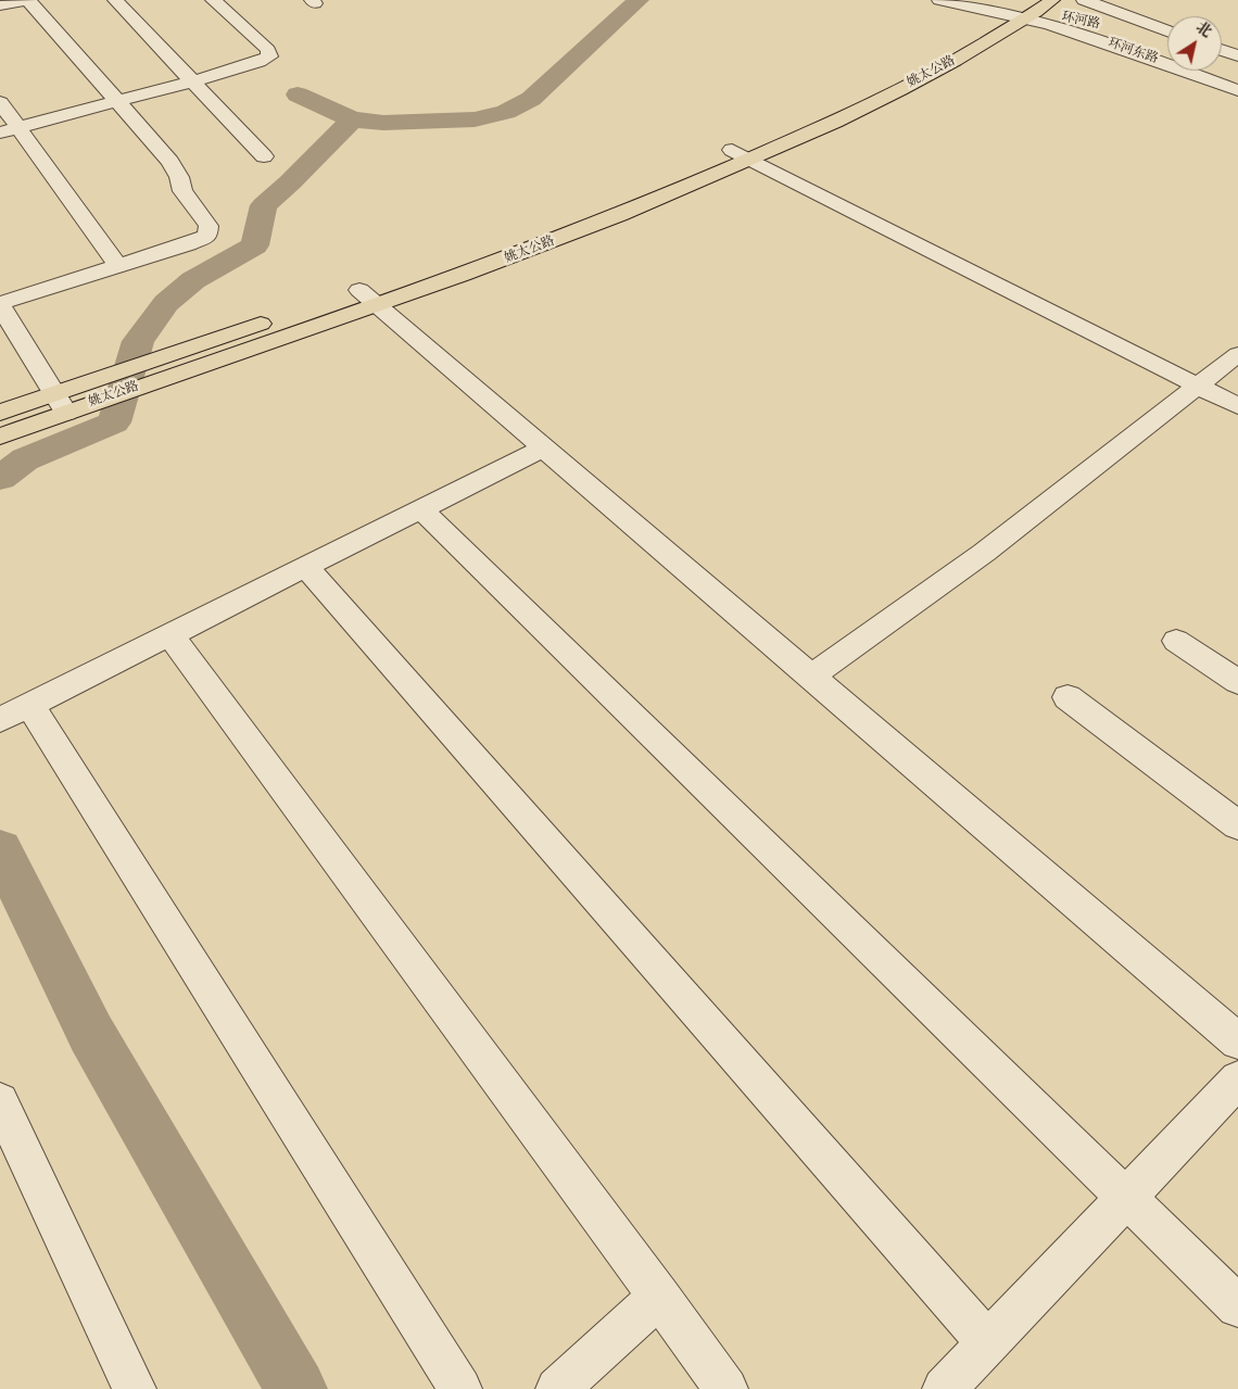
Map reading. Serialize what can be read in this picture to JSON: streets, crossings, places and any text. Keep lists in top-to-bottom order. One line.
{"streets":{"main road":["姚太公路"],"street":["环河路","环河东路"]},"crossings":[["环河路","环河东路"],["环河路","姚太公路"],["环河东路","姚太公路"]],"north":"top right"}
